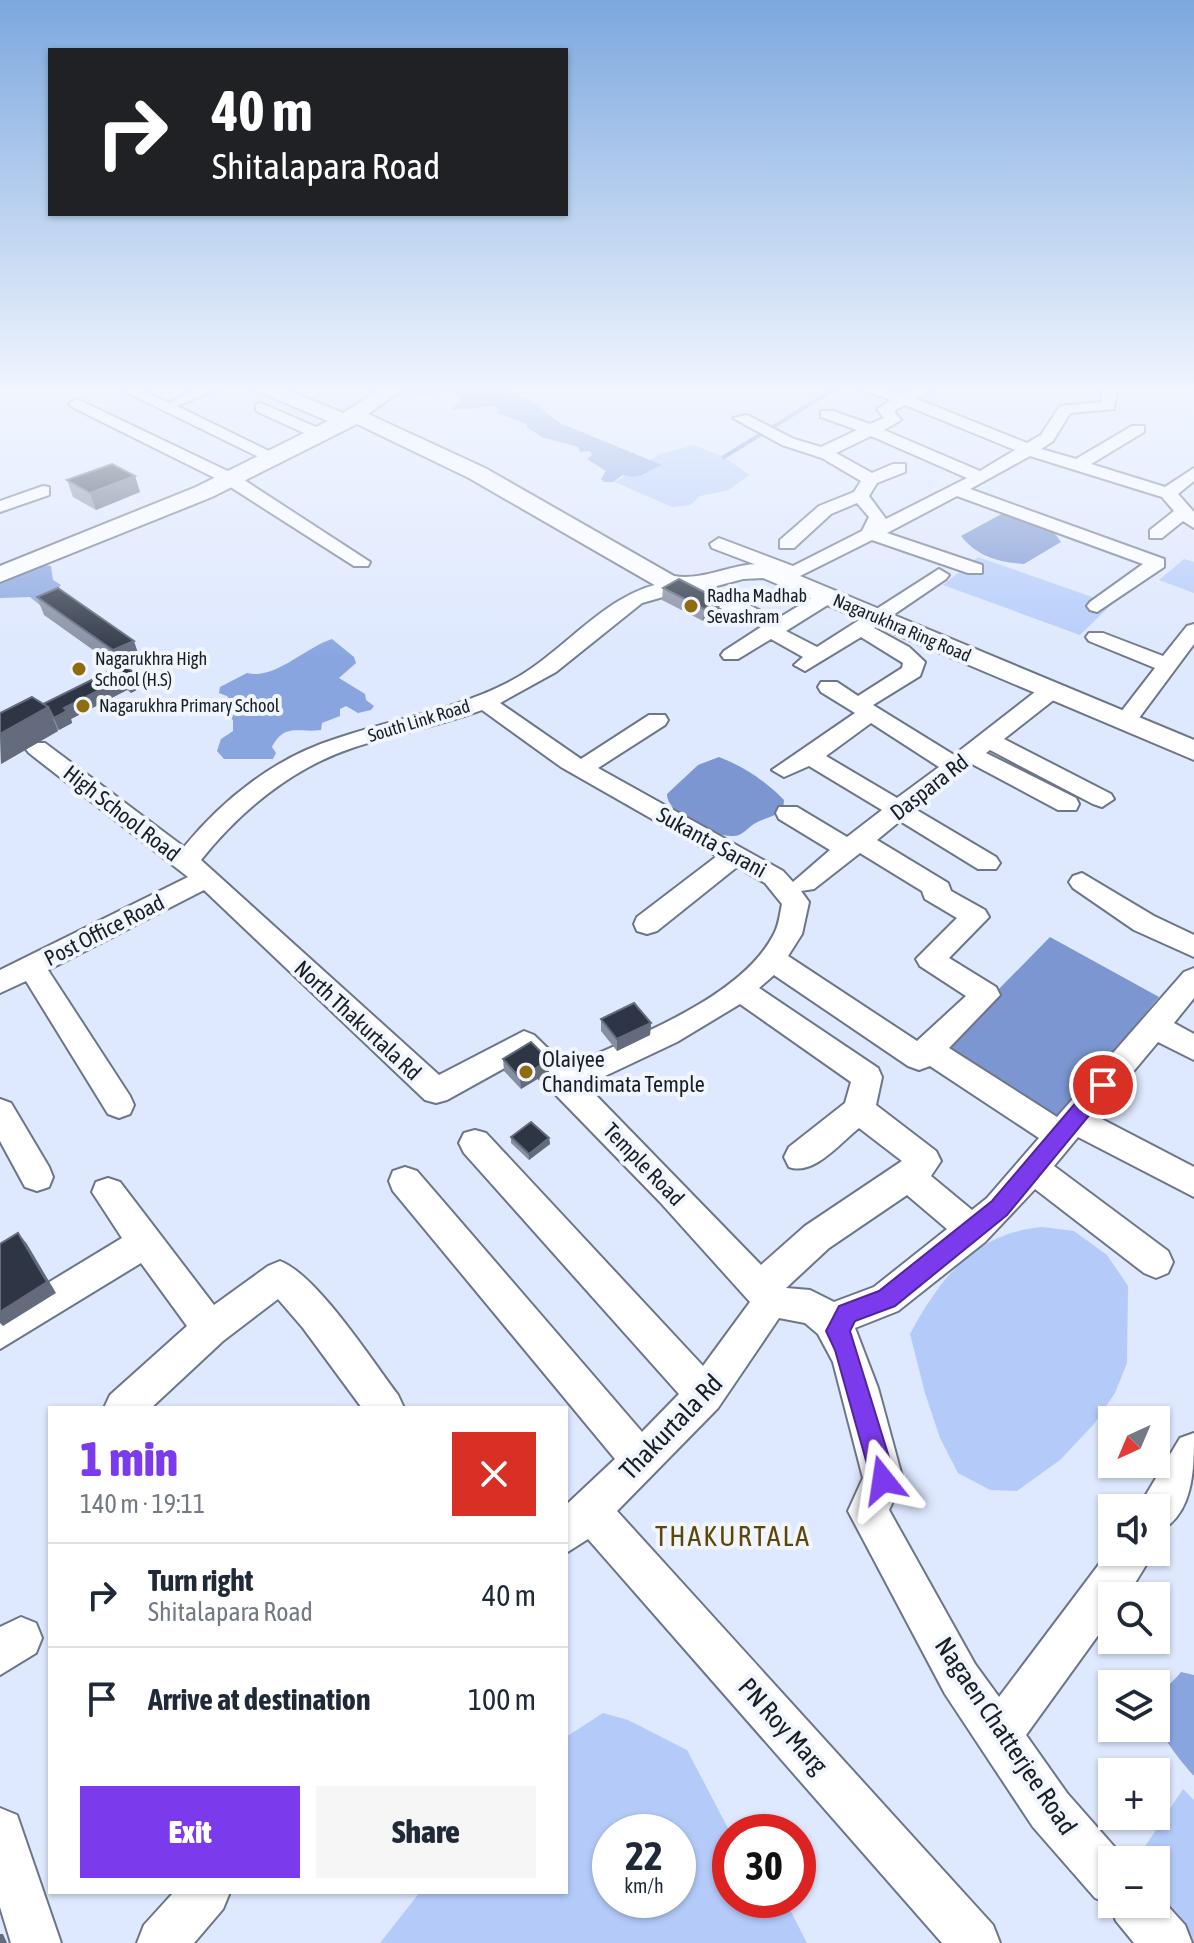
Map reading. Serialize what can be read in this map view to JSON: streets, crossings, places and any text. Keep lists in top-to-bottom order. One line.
{"streets":{"main road":["Nagarukhra Ring Road"],"street":["South Link Road","Daspara Rd","High School Road","Sukanta Sarani","Post Office Road","North Thakurtala Rd","Temple Road","Thakurtala Rd","PN Roy Marg","Nagaen Chatterjee Road"]},"crossings":[["Nagarukhra Ring Road","South Link Road"],["Nagarukhra Ring Road","Daspara Rd"],["South Link Road","High School Road"],["South Link Road","Sukanta Sarani"],["South Link Road","Post Office Road"],["South Link Road","North Thakurtala Rd"],["Daspara Rd","Sukanta Sarani"],["High School Road","Post Office Road"],["High School Road","North Thakurtala Rd"],["Post Office Road","North Thakurtala Rd"],["North Thakurtala Rd","Temple Road"],["Temple Road","Thakurtala Rd"],["Temple Road","Nagaen Chatterjee Road"],["Thakurtala Rd","PN Roy Marg"],["Thakurtala Rd","Nagaen Chatterjee Road"]],"districts":["THAKURTALA"],"places":["Radha Madhab Sevashram","Nagarukhra High School (H.S)","Nagarukhra Primary School","Olaiyee Chandimata Temple"],"north":"bottom left","page":{"turn":["40 m","Shitalapara Road"],"map_buttons":["+","−"],"heading":["1 min","140 m · 19:11"],"list":[{"name":"Turn right","note":"Shitalapara Road","value":"40 m"},{"name":"Arrive at destination","value":"100 m"}],"buttons":["Exit","Share"],"speed":"22 km/h","limit":"30"}}
